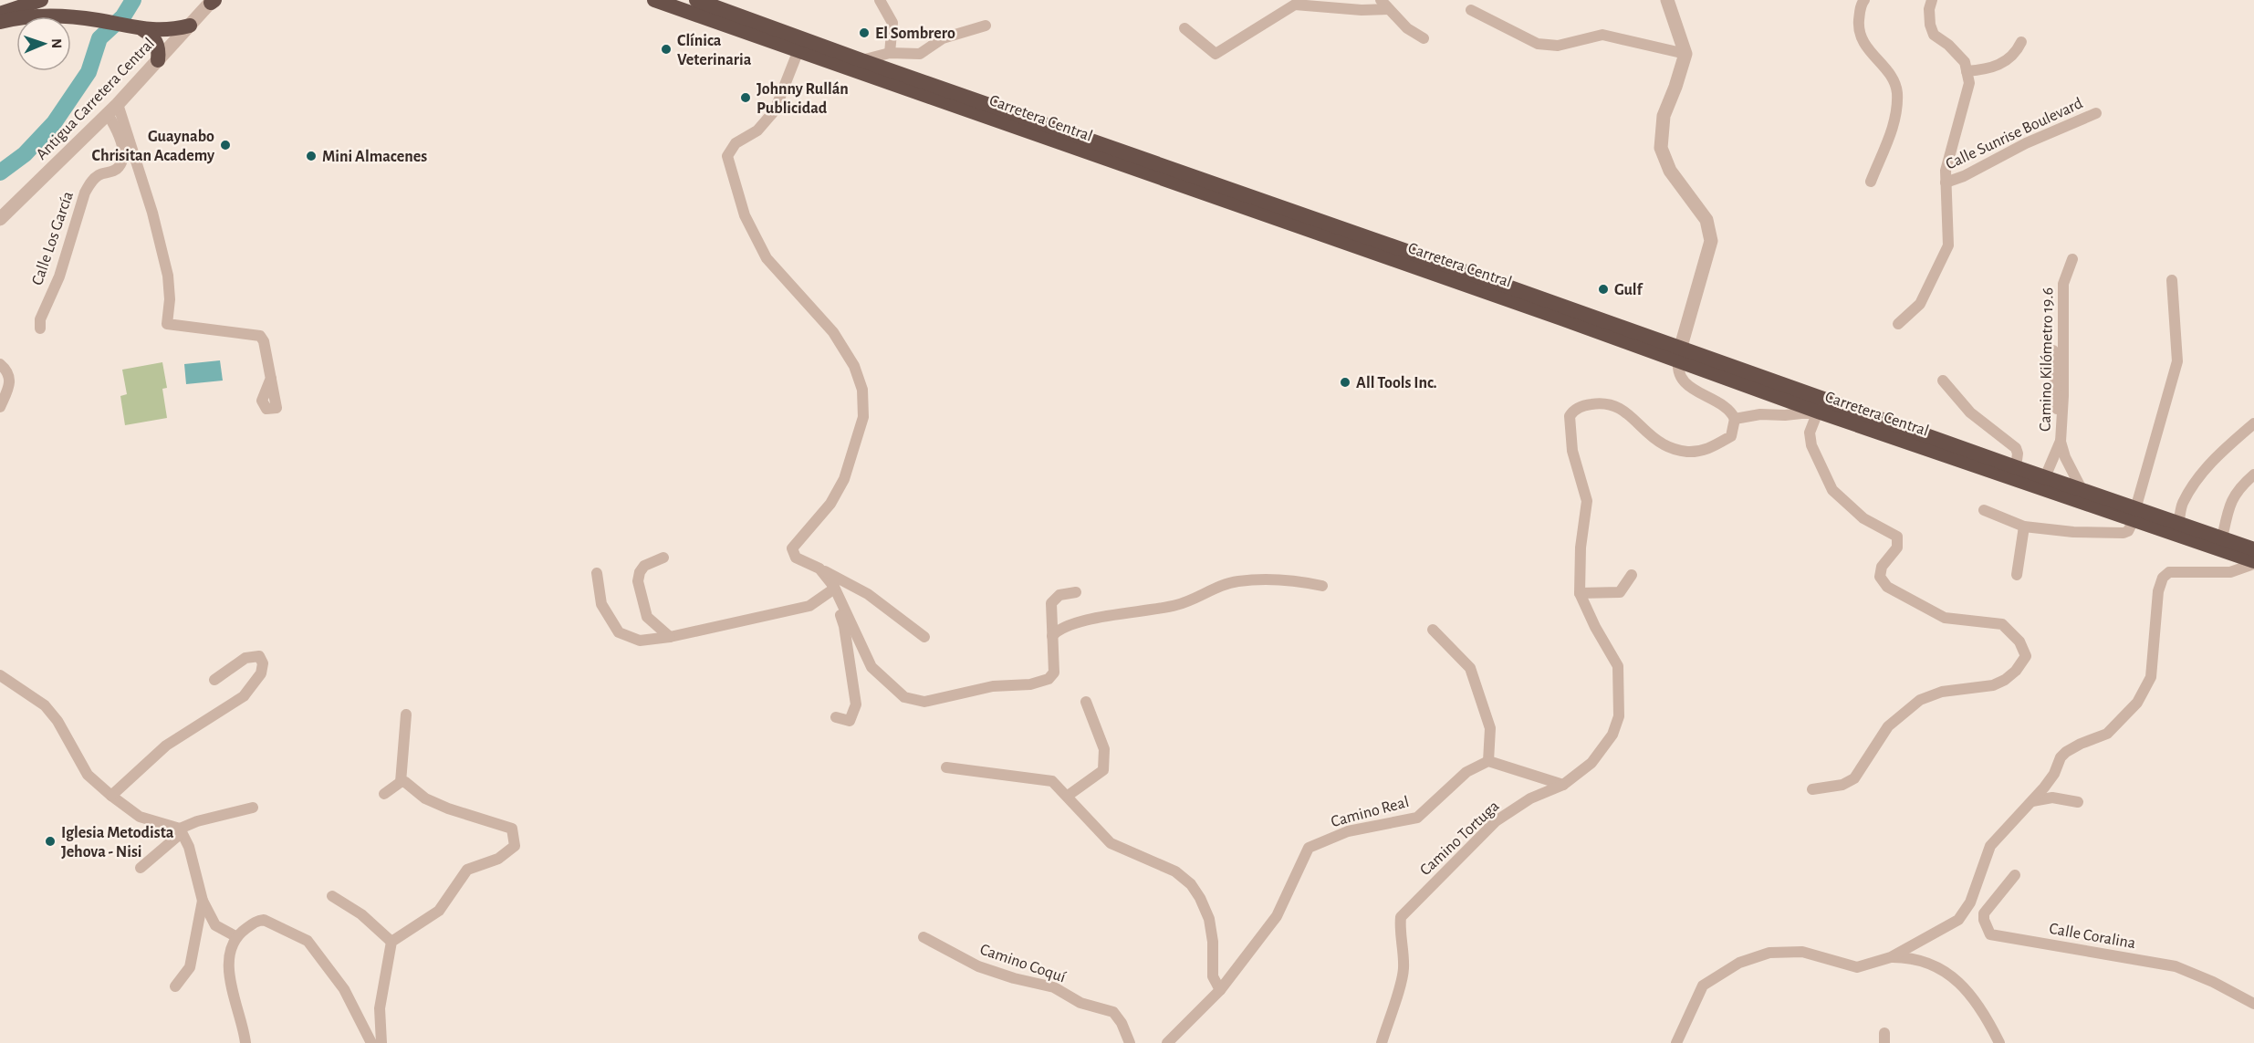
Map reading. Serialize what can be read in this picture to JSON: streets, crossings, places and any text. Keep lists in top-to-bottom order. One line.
{"streets":{"highway":["Carretera Central"],"street":["Antigua Carretera Central","Calle Sunrise Boulevard","Calle Los García","Camino Kilómetro 19.6","Camino Real","Camino Tortuga","Calle Coralina","Camino Coquí"]},"crossings":[["Antigua Carretera Central","Calle Los García"],["Carretera Central","Camino Kilómetro 19.6"]],"places":["El Sombrero","Clínica Veterinaria","Johnny Rullán Publicidad","Guaynabo Chrisitan Academy","Mini Almacenes","Gulf","All Tools Inc.","Iglesia Metodista Jehova - Nisi"],"north":"right"}
